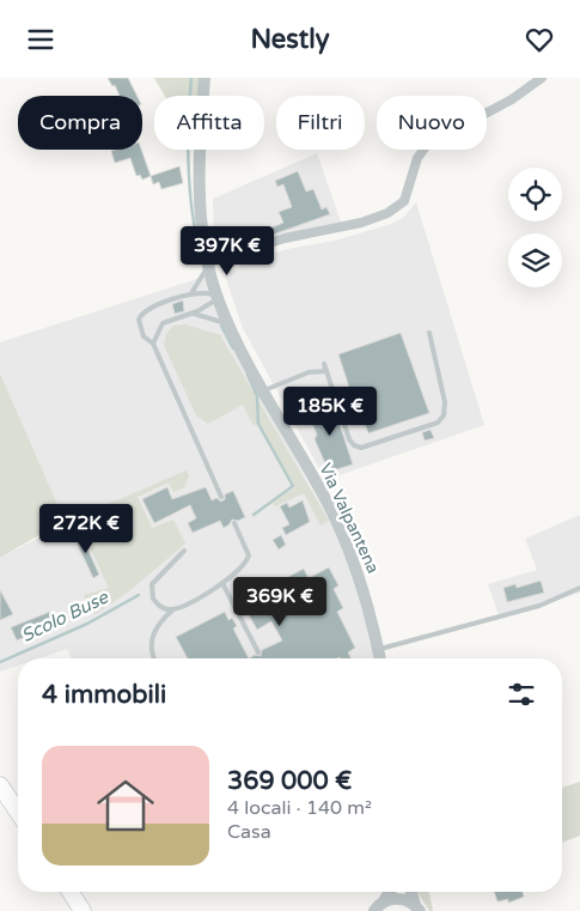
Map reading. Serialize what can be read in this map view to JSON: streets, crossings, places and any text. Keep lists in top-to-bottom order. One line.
{"streets":{"street":["Via Valpantena"]},"water":["Scolo Buse"],"page":{"header":"Nestly","chip":["Compra","Affitta","Filtri","Nuovo"],"price":["397K €","185K €","272K €","369K €"],"heading":"4 immobili","list":[{"name":"369 000 €","note":"4 locali · 140 m² · Casa"}]}}
